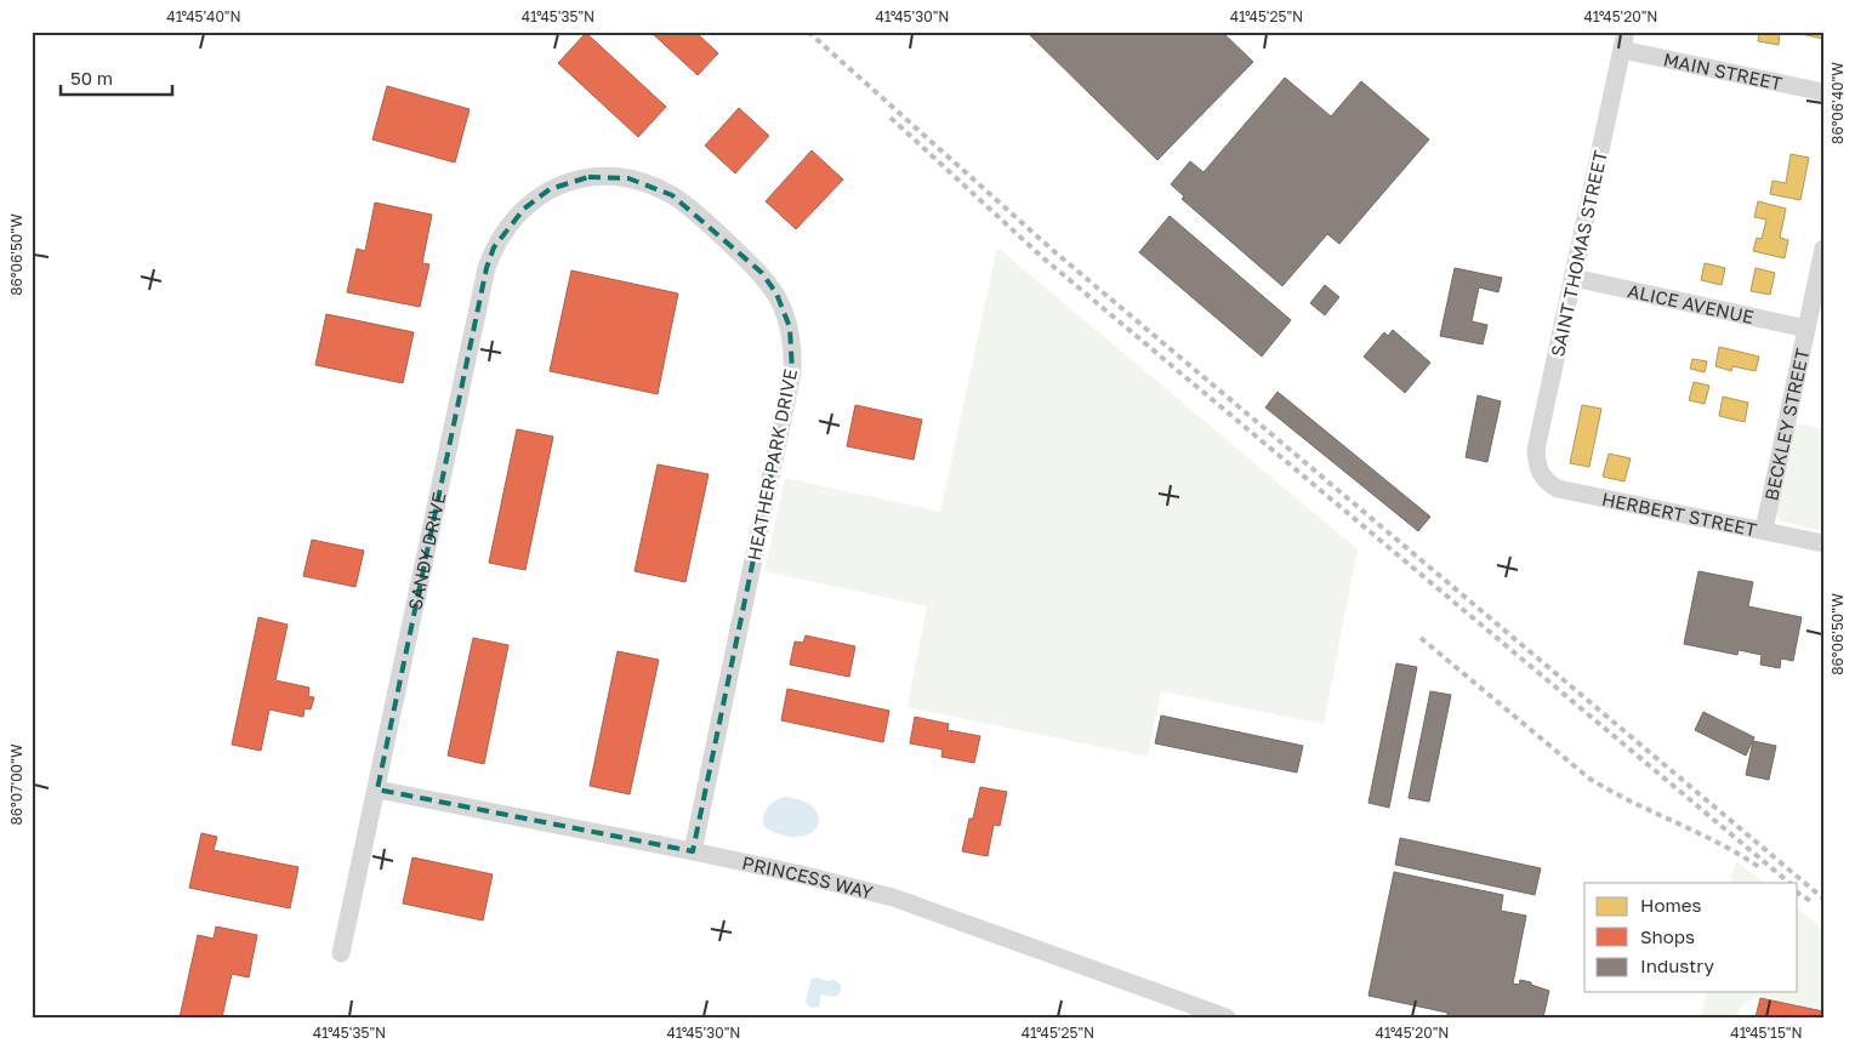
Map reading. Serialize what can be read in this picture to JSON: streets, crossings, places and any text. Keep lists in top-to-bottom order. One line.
{"streets":{"street":["MAIN STREET","SAINT THOMAS STREET","ALICE AVENUE","BECKLEY STREET","HEATHER PARK DRIVE","HERBERT STREET","SANDY DRIVE","PRINCESS WAY"]},"crossings":[["MAIN STREET","SAINT THOMAS STREET"],["SAINT THOMAS STREET","ALICE AVENUE"],["SAINT THOMAS STREET","HERBERT STREET"],["ALICE AVENUE","BECKLEY STREET"],["BECKLEY STREET","HERBERT STREET"],["HEATHER PARK DRIVE","SANDY DRIVE"],["HEATHER PARK DRIVE","PRINCESS WAY"],["SANDY DRIVE","PRINCESS WAY"]],"legend":["Homes","Shops","Industry"],"scale_bar":"50 m","coordinates":["41°45'40\"N","41°45'35\"N","41°45'30\"N","41°45'25\"N","41°45'20\"N","86°06'40\"W","86°06'50\"W","86°07'00\"W","41°45'15\"N"]}
